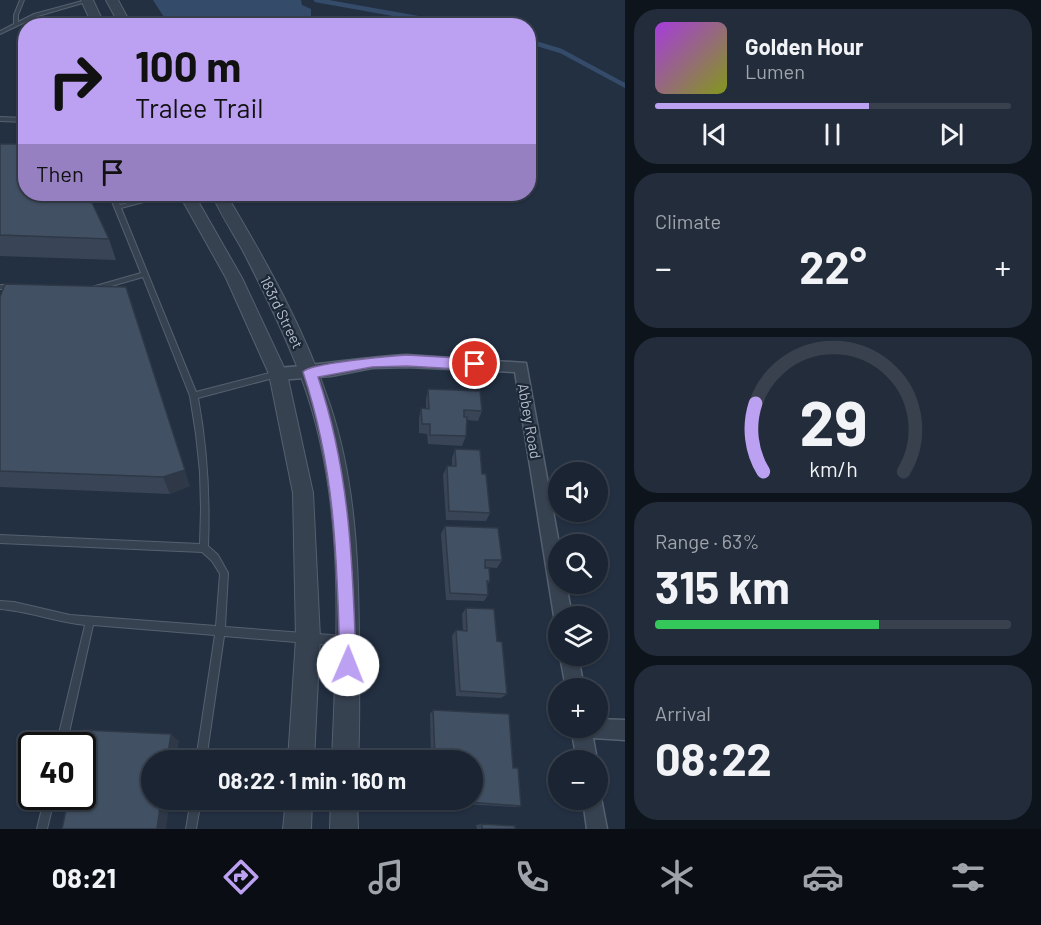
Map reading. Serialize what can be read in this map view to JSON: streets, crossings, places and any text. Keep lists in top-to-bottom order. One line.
{"streets":{"street":["183rd Street","Abbey Road"]},"crossings":[["183rd Street","Abbey Road"]],"page":{"turn":["100 m","Tralee Trail"],"song":["Golden Hour","Lumen"],"then":"Then","tile":["Climate",["Range · 63%","315 km"],["Arrival","08:22"]],"heat":["−","22°","+"],"map_buttons":["+","−"],"limit":"40","trip":"08:22 · 1 min · 160 m","tabs":"08:21","gauge":["29","km/h"]}}
